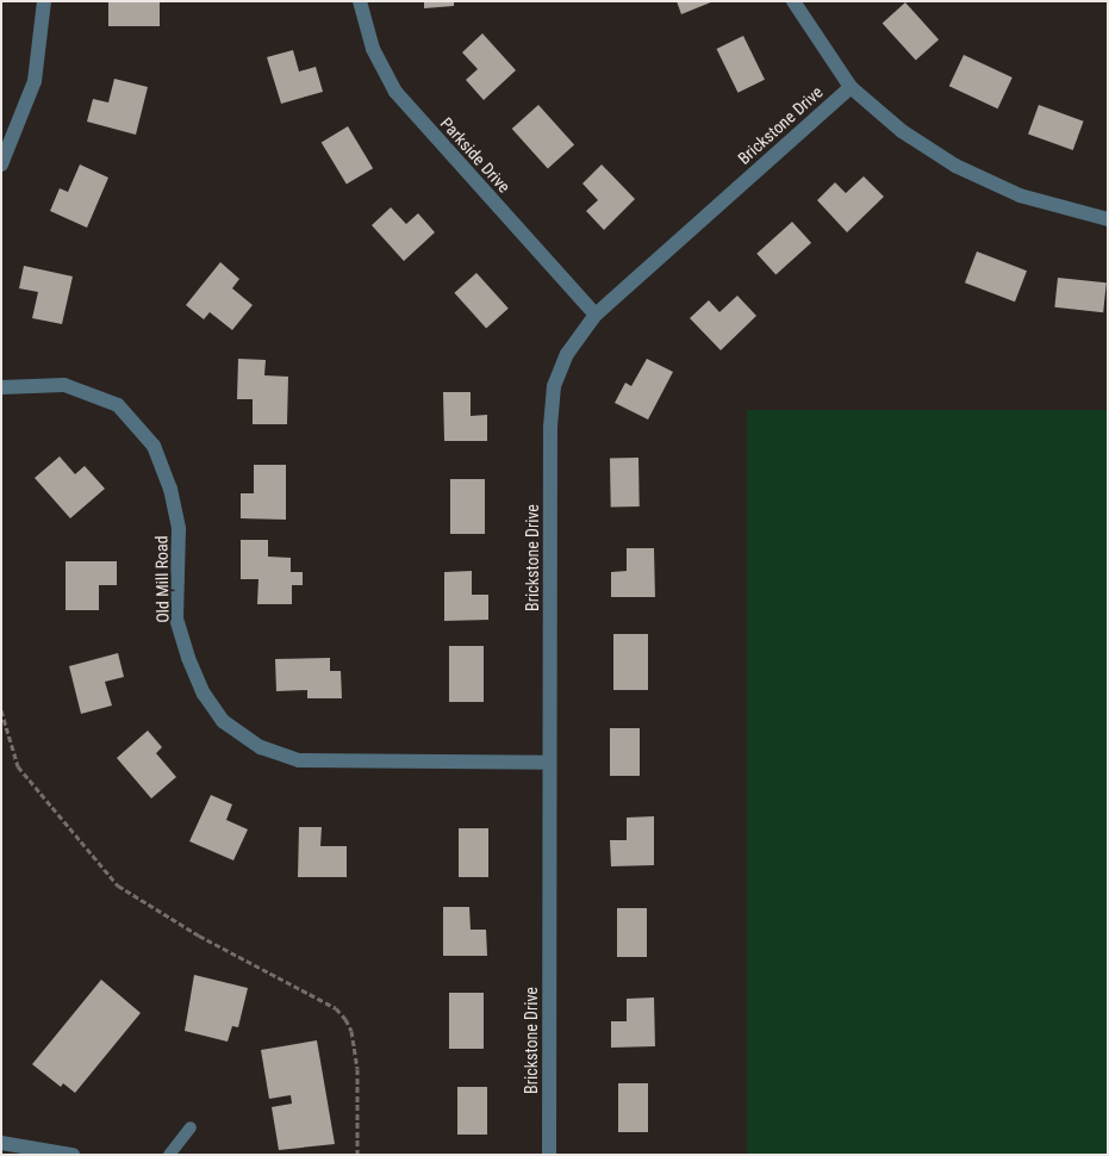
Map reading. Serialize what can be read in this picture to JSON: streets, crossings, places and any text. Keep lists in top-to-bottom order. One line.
{"streets":{"street":["Brickstone Drive","Parkside Drive","Old Mill Road"]},"crossings":[["Brickstone Drive","Parkside Drive"],["Brickstone Drive","Old Mill Road"]]}
